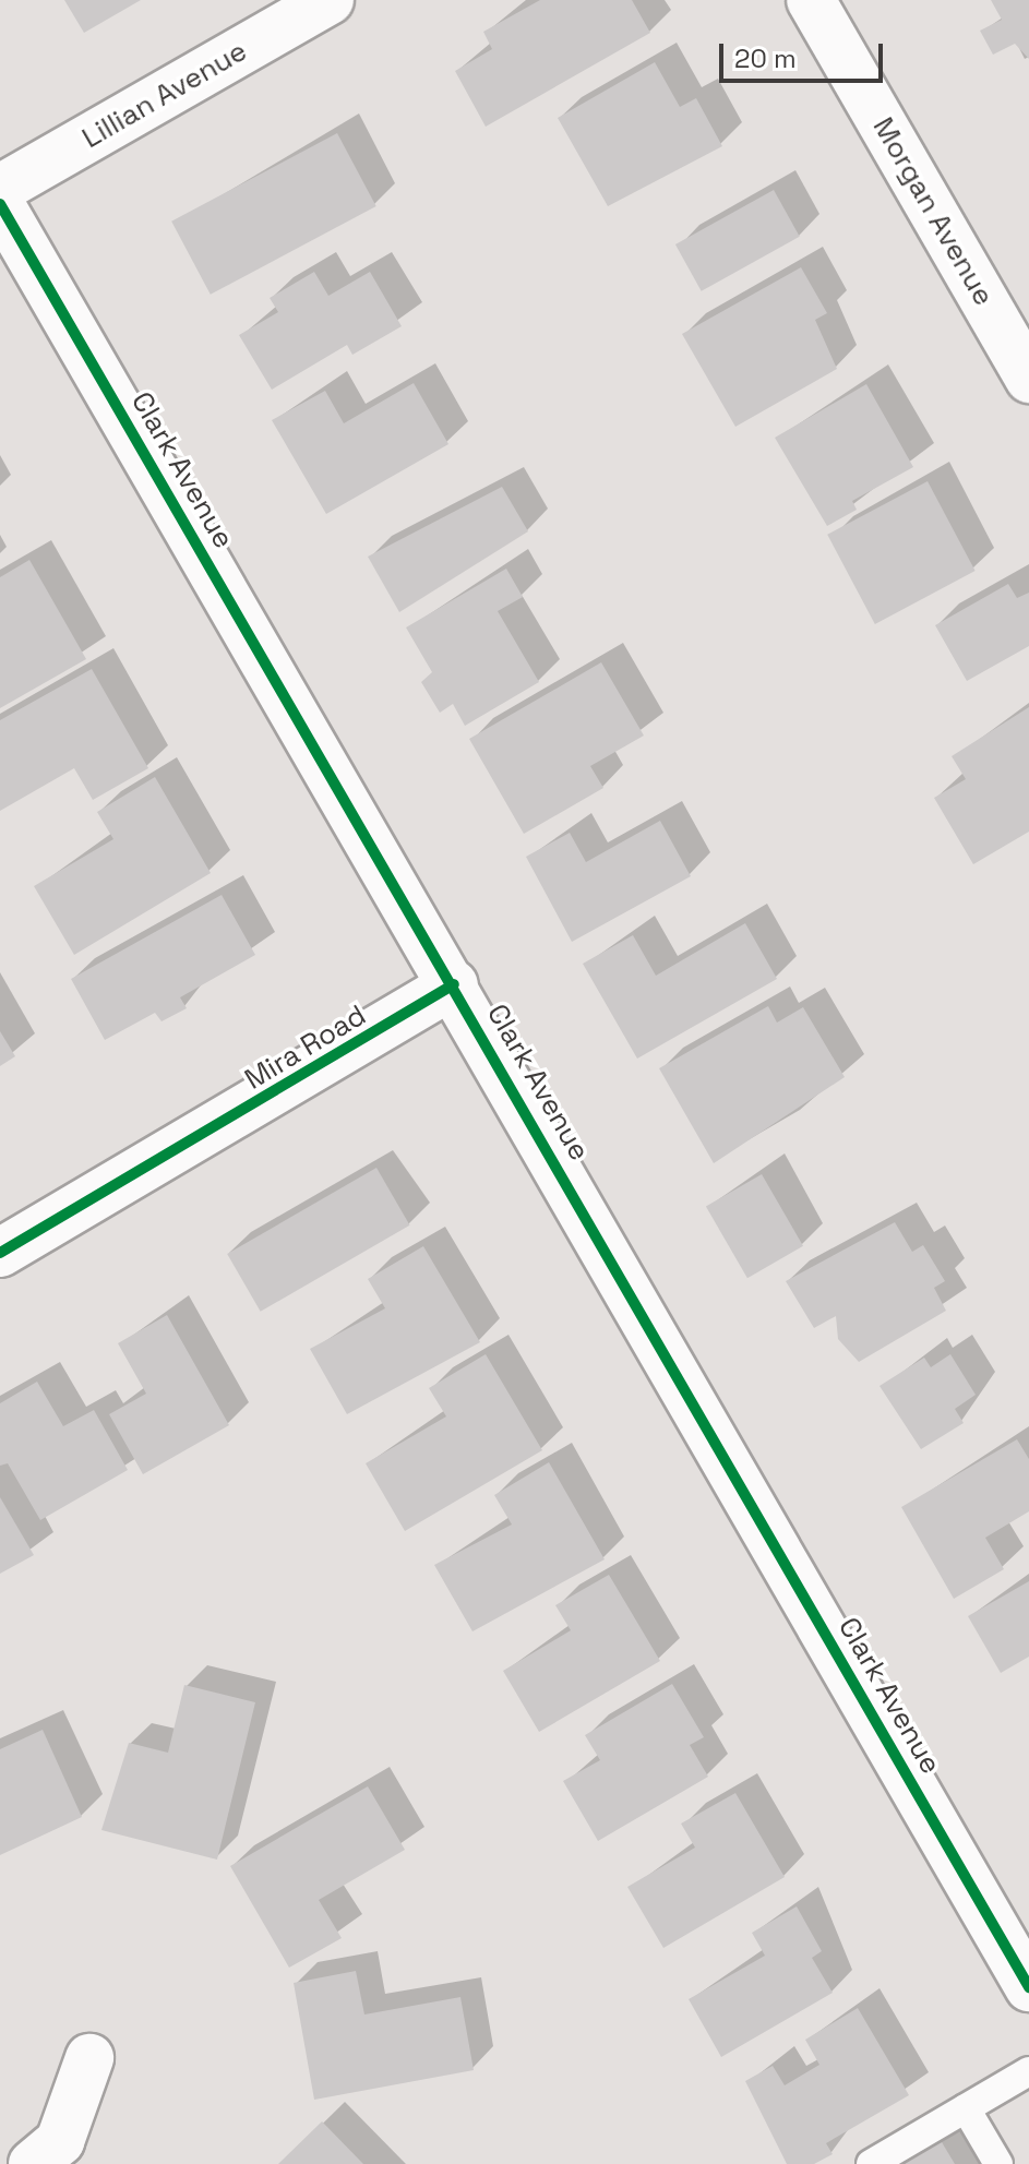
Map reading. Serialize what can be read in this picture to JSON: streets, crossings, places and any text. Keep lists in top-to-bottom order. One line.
{"streets":{"street":["Lillian Avenue","Morgan Avenue","Clark Avenue","Mira Road"]},"crossings":[["Clark Avenue","Mira Road"]],"scale_bar":"20 m"}
